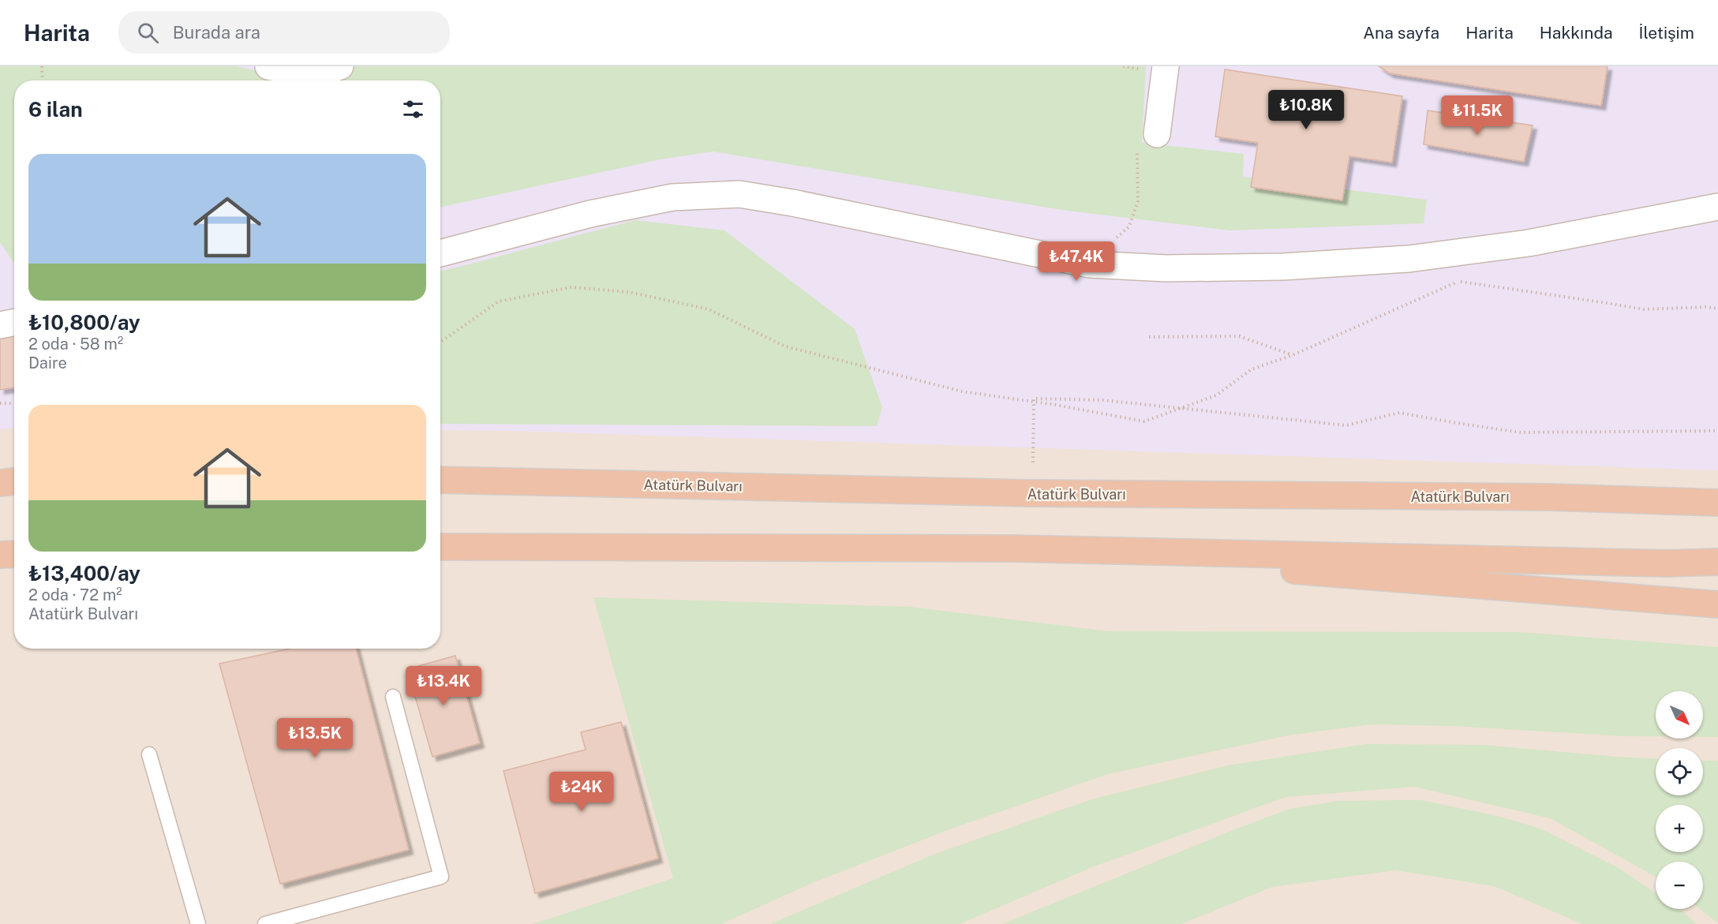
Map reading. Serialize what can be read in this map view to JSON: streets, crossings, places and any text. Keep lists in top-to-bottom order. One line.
{"streets":{"highway":["Atatürk Bulvarı"]},"north":"bottom right","page":{"header":"Harita","search":"Burada ara","nav":["Ana sayfa","Harita","Hakkında","İletişim"],"heading":"6 ilan","price":["₺10.8K","₺11.5K","₺47.4K","₺13.4K","₺13.5K","₺24K"],"list":[{"name":"₺10,800/ay","note":"2 oda · 58 m² · Daire"},{"name":"₺13,400/ay","note":"2 oda · 72 m² · Atatürk Bulvarı"}],"map_buttons":["+","−"]}}
